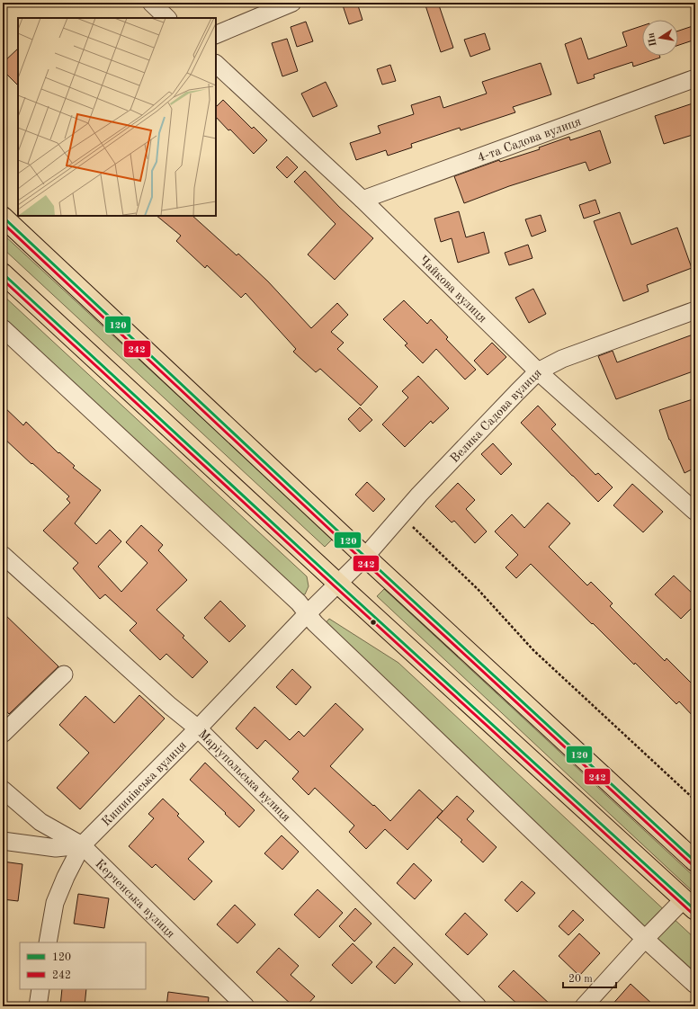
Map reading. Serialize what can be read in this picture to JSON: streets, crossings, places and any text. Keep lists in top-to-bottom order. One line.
{"streets":{"street":["4-та Садова вулиця","Чайкова вулиця","Велика Садова вулиця","Маріупольська вулиця","Кишинівська вулиця","Керченська вулиця"]},"crossings":[["4-та Садова вулиця","Чайкова вулиця"],["Чайкова вулиця","Велика Садова вулиця"],["Велика Садова вулиця","Кишинівська вулиця"],["Маріупольська вулиця","Кишинівська вулиця"],["Кишинівська вулиця","Керченська вулиця"]],"lines":["transit line 120","transit line 242"],"legend":["120","242"],"scale_bar":"20 m","north":"left"}
